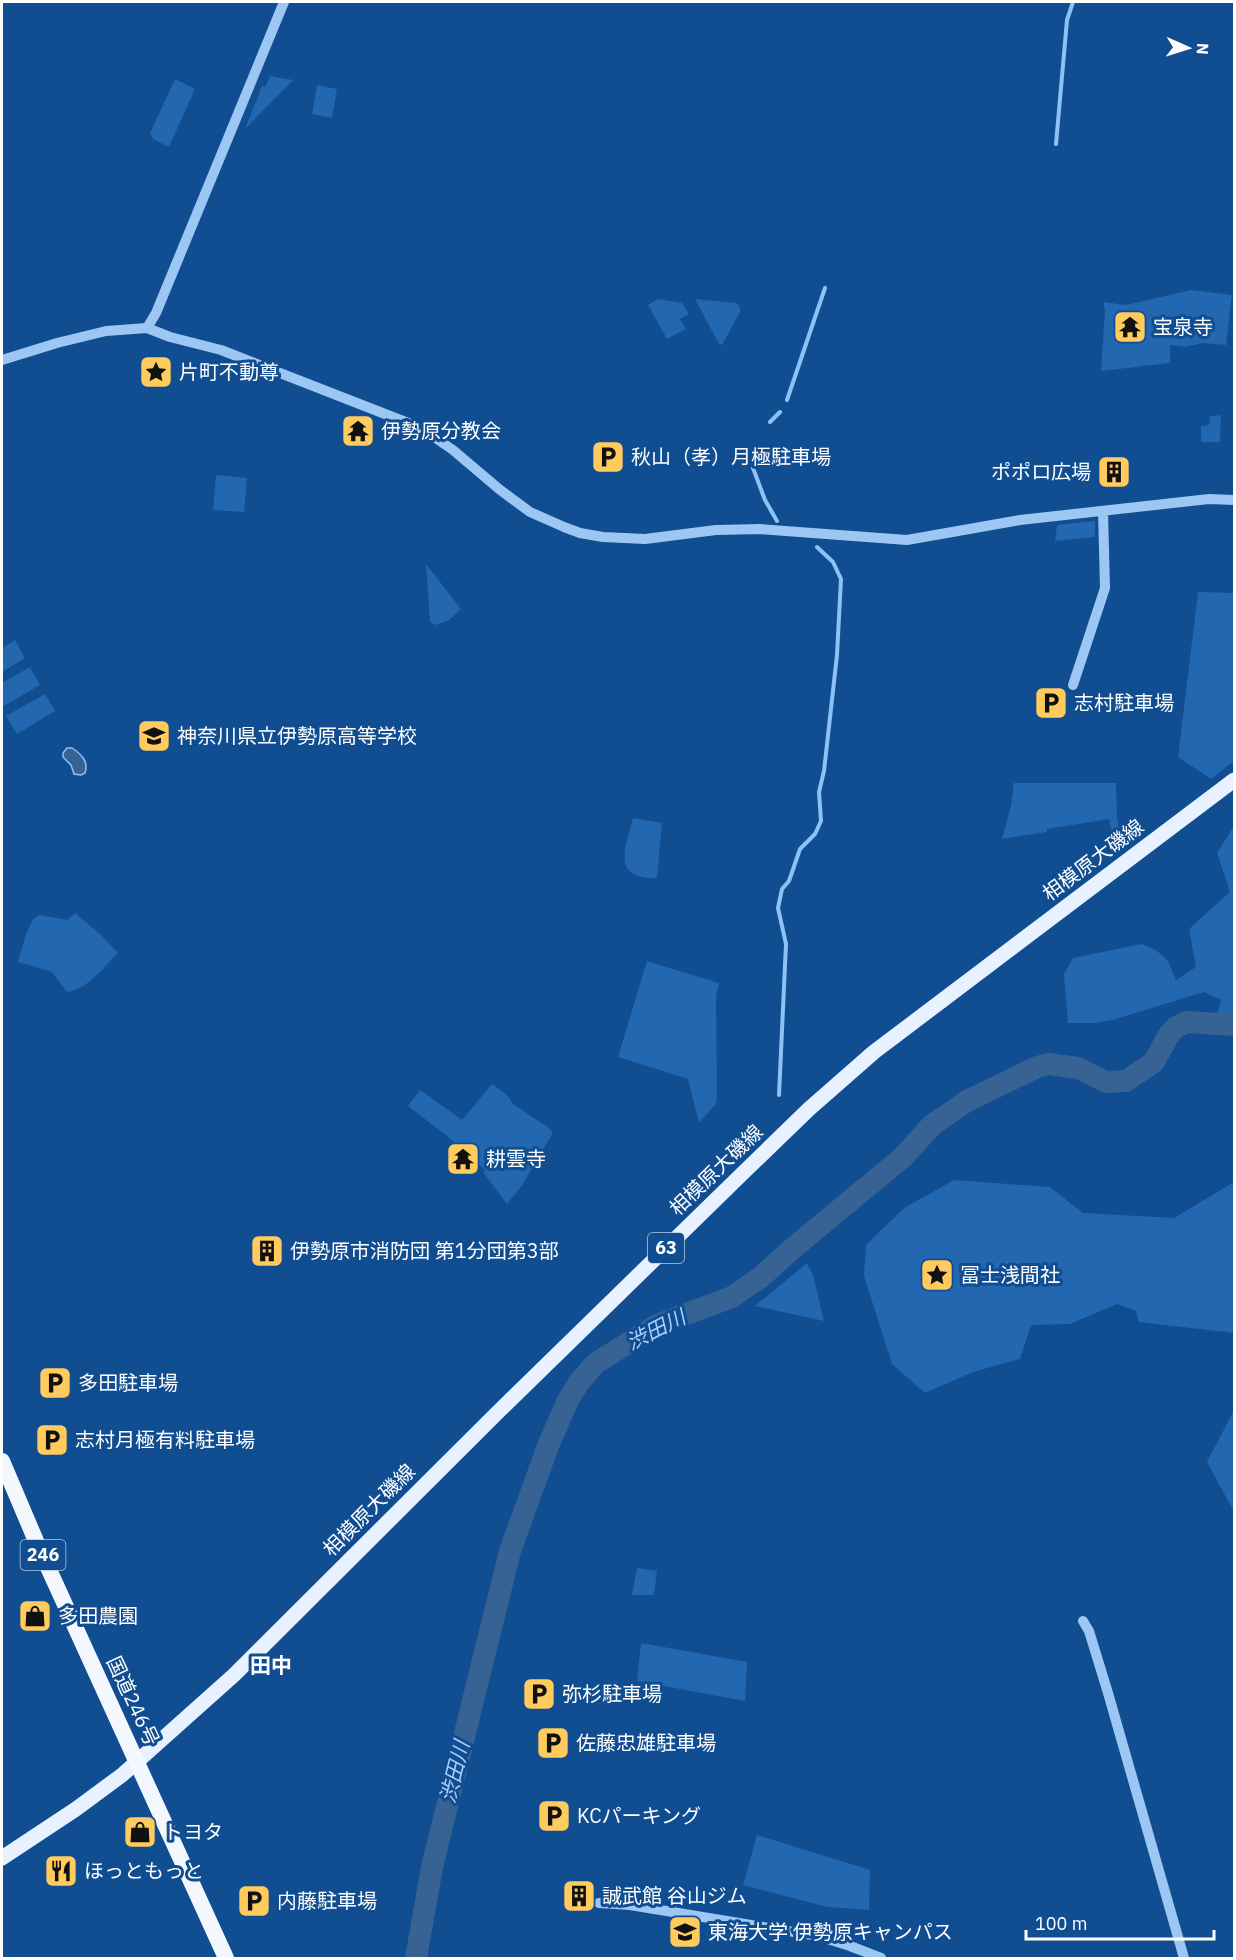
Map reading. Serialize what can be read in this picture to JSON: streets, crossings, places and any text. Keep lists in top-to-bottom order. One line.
{"streets":{"highway":["246","国道246号"],"main road":["相模原大磯線","63"]},"crossings":[["相模原大磯線","国道246号"]],"districts":["田中"],"water":["渋田川"],"places":{"temple":["宝泉寺","伊勢原分教会","耕雲寺"],"place":["片町不動尊","冨士浅間社"],"parking":["秋山（孝）月極駐車場","志村駐車場","多田駐車場","志村月極有料駐車場","弥杉駐車場","佐藤忠雄駐車場","KCパーキング","内藤駐車場"],"building":["ポポロ広場","伊勢原市消防団 第1分団第3部","誠武館 谷山ジム"],"school or university":["神奈川県立伊勢原高等学校","東海大学 伊勢原キャンパス"],"shop":["多田農園","トヨタ"],"restaurant":["ほっともっと"]},"scale_bar":"100 m","north":"right"}
